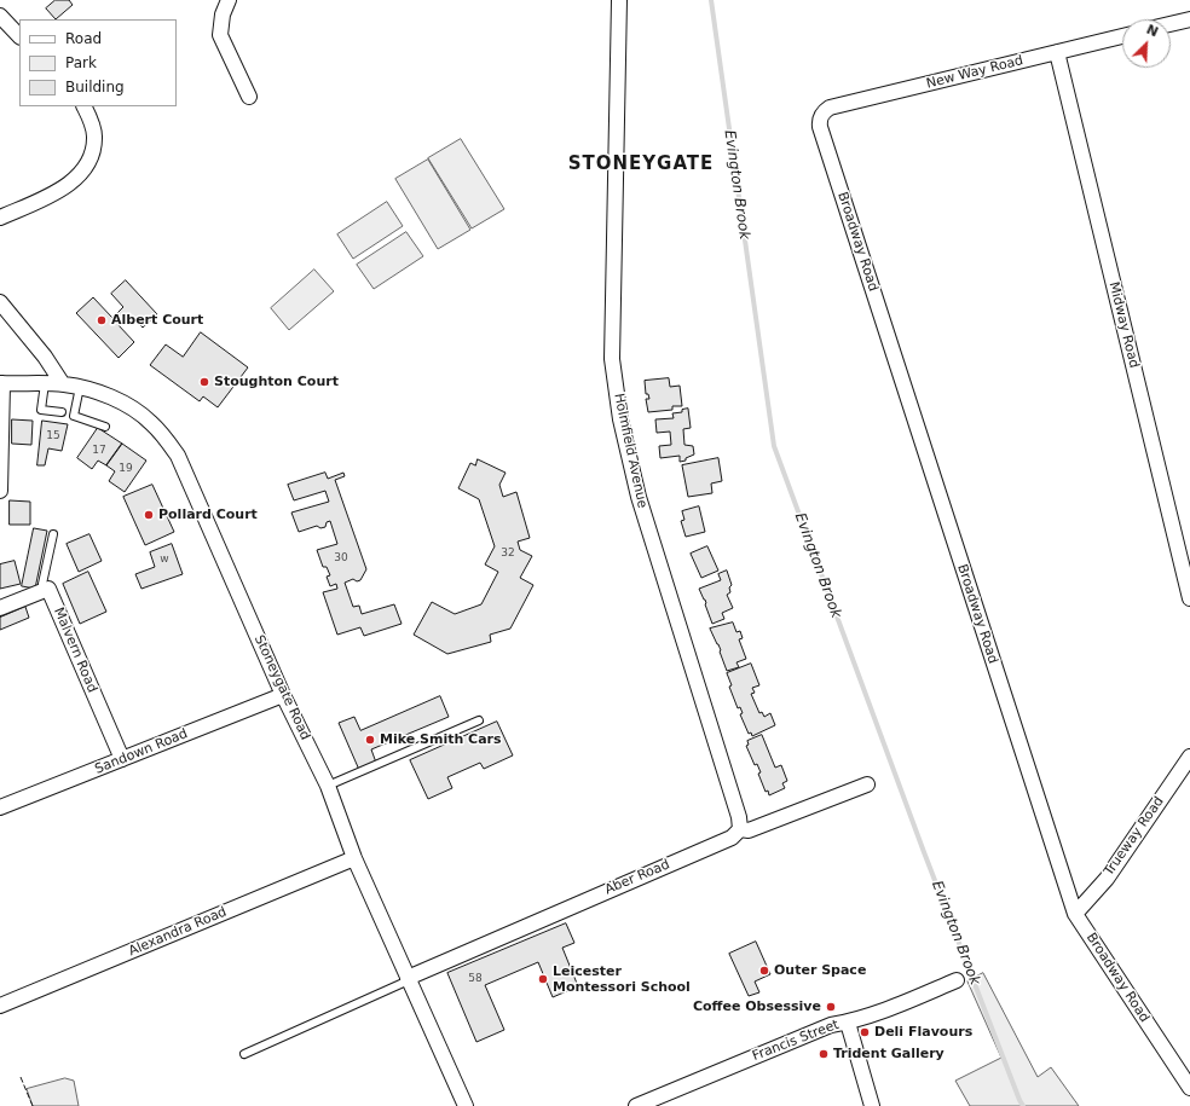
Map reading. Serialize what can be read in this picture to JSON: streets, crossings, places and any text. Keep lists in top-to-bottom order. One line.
{"streets":{"street":["New Way Road","Broadway Road","Midway Road","Holmfield Avenue","Malvern Road","Stoneygate Road","Sandown Road","Trueway Road","Aber Road","Alexandra Road","Francis Street"]},"crossings":[["New Way Road","Broadway Road"],["New Way Road","Midway Road"],["Broadway Road","Trueway Road"],["Holmfield Avenue","Aber Road"],["Malvern Road","Sandown Road"],["Stoneygate Road","Sandown Road"],["Stoneygate Road","Aber Road"],["Stoneygate Road","Alexandra Road"]],"districts":["STONEYGATE"],"water":["Evington Brook"],"places":["Albert Court","Stoughton Court","Pollard Court","Mike Smith Cars","Outer Space","Leicester Montessori School","Coffee Obsessive","Deli Flavours","Trident Gallery"],"house_numbers":["15","17","19","32","30","w","58"],"legend":["Road","Park","Building"],"north":"top right"}
